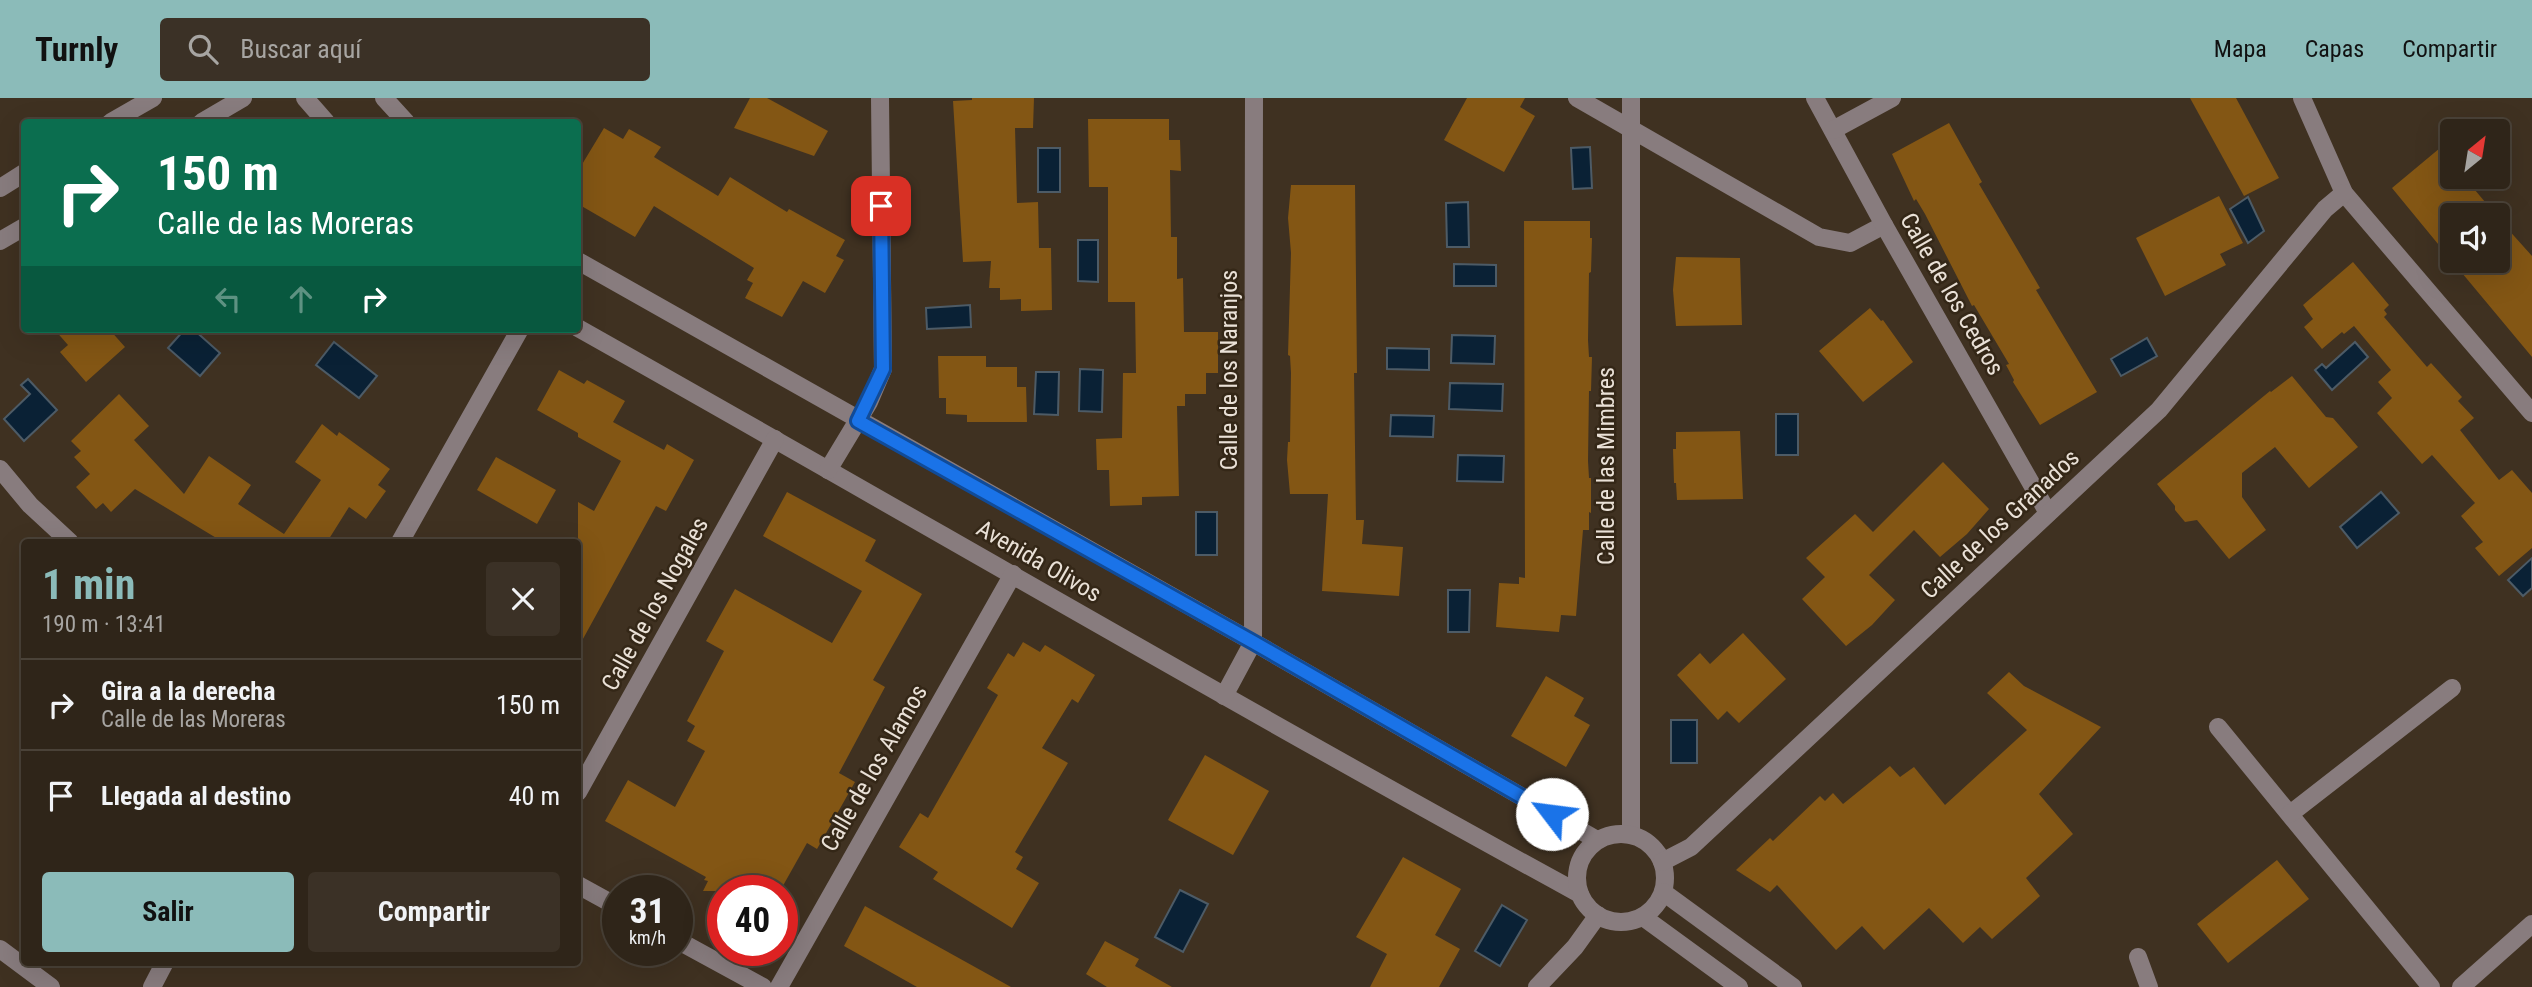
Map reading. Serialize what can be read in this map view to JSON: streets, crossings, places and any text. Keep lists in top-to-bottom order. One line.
{"streets":{"street":["Calle de los Cedros","Calle de los Naranjos","Calle de las Mimbres","Calle de los Granados","Avenida Olivos","Calle de los Nogales","Calle de los Alamos"]},"crossings":[["Calle de los Cedros","Calle de los Granados"],["Calle de los Naranjos","Avenida Olivos"],["Calle de las Mimbres","Calle de los Granados"],["Calle de las Mimbres","Avenida Olivos"],["Calle de los Granados","Avenida Olivos"],["Avenida Olivos","Calle de los Nogales"],["Avenida Olivos","Calle de los Alamos"]],"north":"top right","page":{"header":"Turnly","search":"Buscar aquí","nav":["Mapa","Capas","Compartir"],"turn":["150 m","Calle de las Moreras"],"heading":["1 min","190 m · 13:41"],"list":[{"name":"Gira a la derecha","note":"Calle de las Moreras","value":"150 m"},{"name":"Llegada al destino","value":"40 m"}],"buttons":["Salir","Compartir"],"speed":"31 km/h","limit":"40"}}
